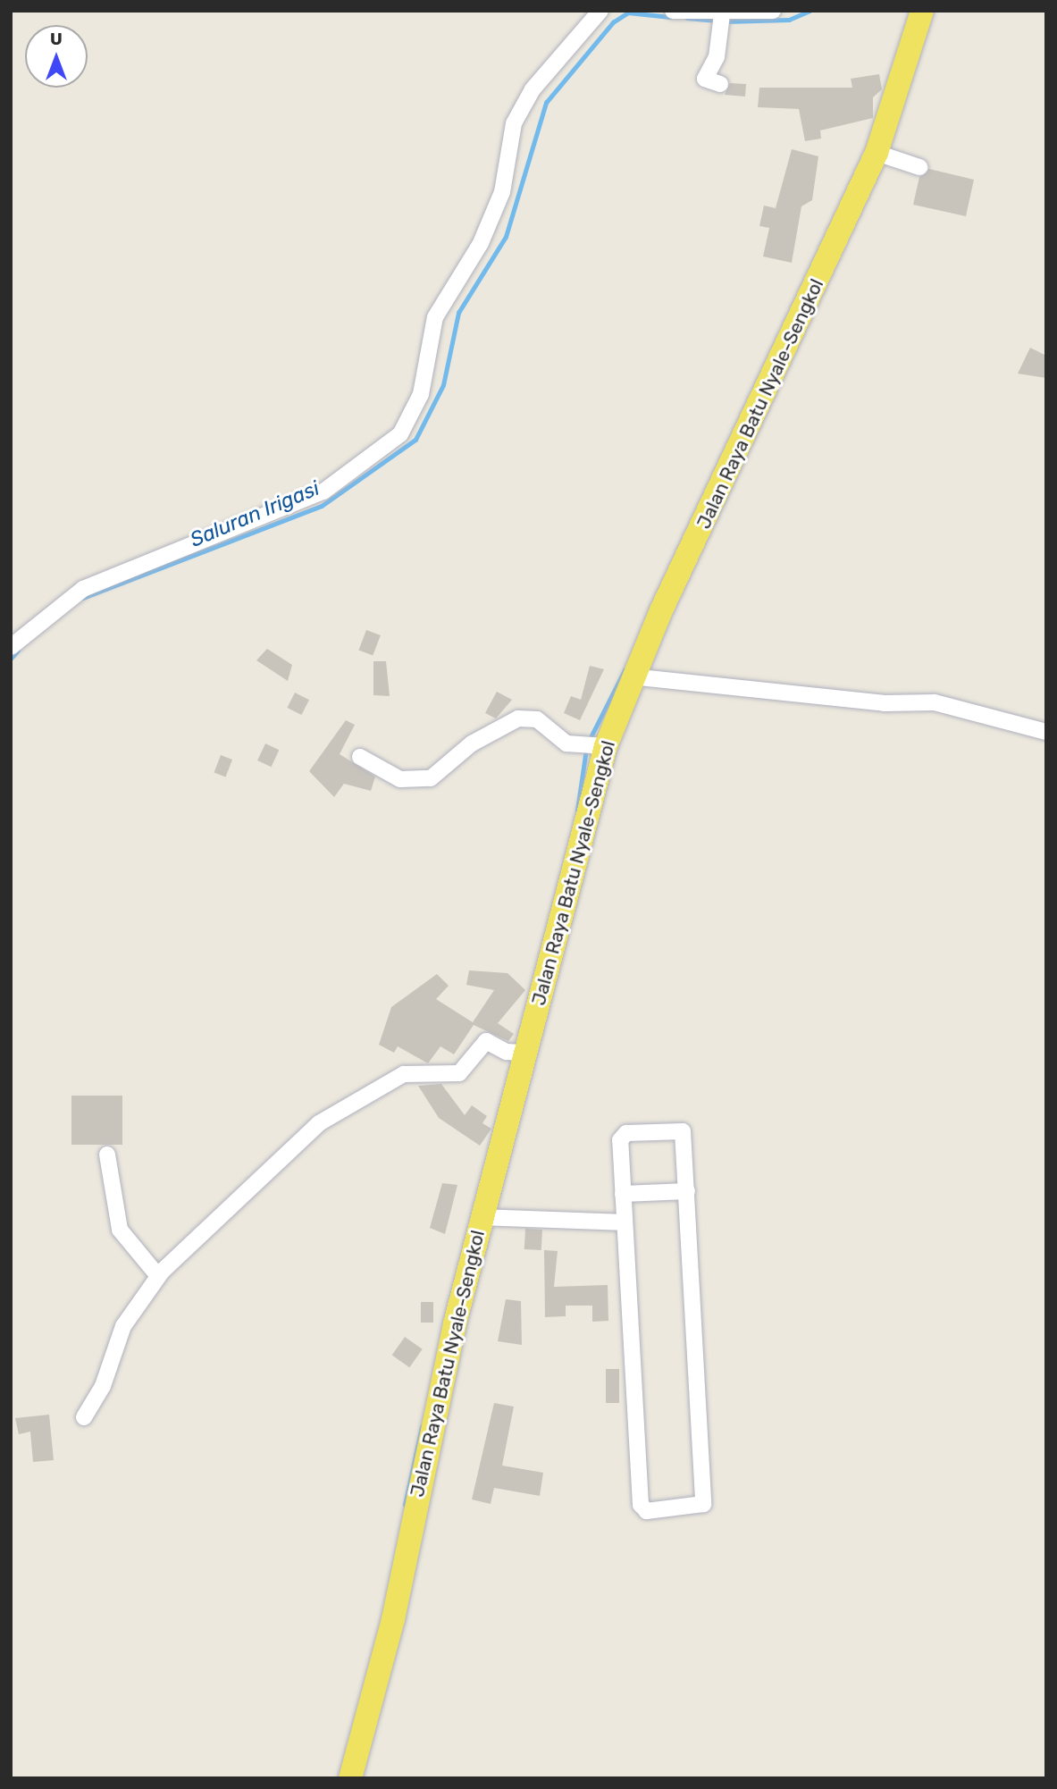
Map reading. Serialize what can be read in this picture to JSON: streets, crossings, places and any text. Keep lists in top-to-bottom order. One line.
{"streets":{"main road":["Jalan Raya Batu Nyale-Sengkol"]},"water":["Saluran Irigasi"],"north":"top"}
